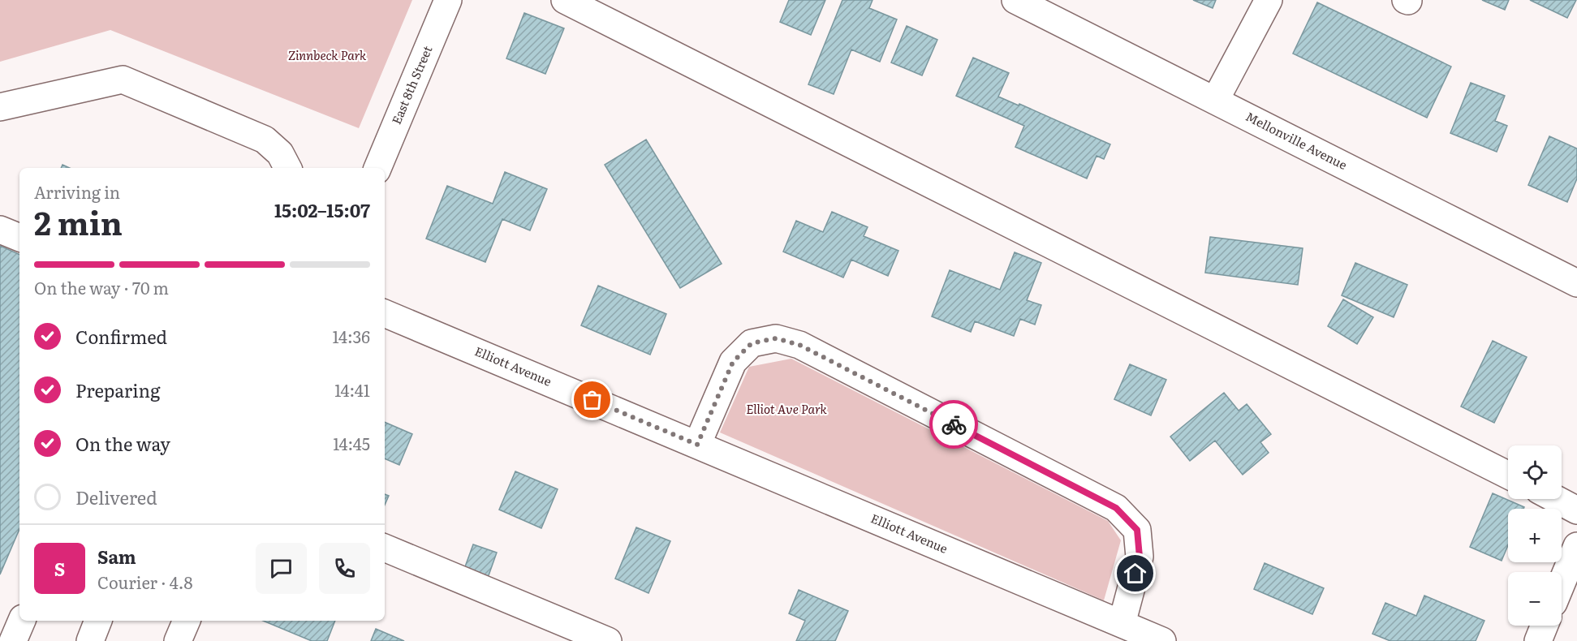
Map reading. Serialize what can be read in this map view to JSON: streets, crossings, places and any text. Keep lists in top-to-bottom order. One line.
{"streets":{"street":["East 8th Street","Mellonville Avenue","Elliott Avenue"]},"parks":["Zinnbeck Park","Elliot Ave Park"],"page":{"heading":["2 min","Arriving in","15:02–15:07"],"panel":["Sam","Courier · 4.8"],"bar":"On the way · 70 m","list":[["Confirmed","14:36"],["Preparing","14:41"],["On the way","14:45"],"Delivered"],"map_buttons":["+","−"],"round":"S"}}
